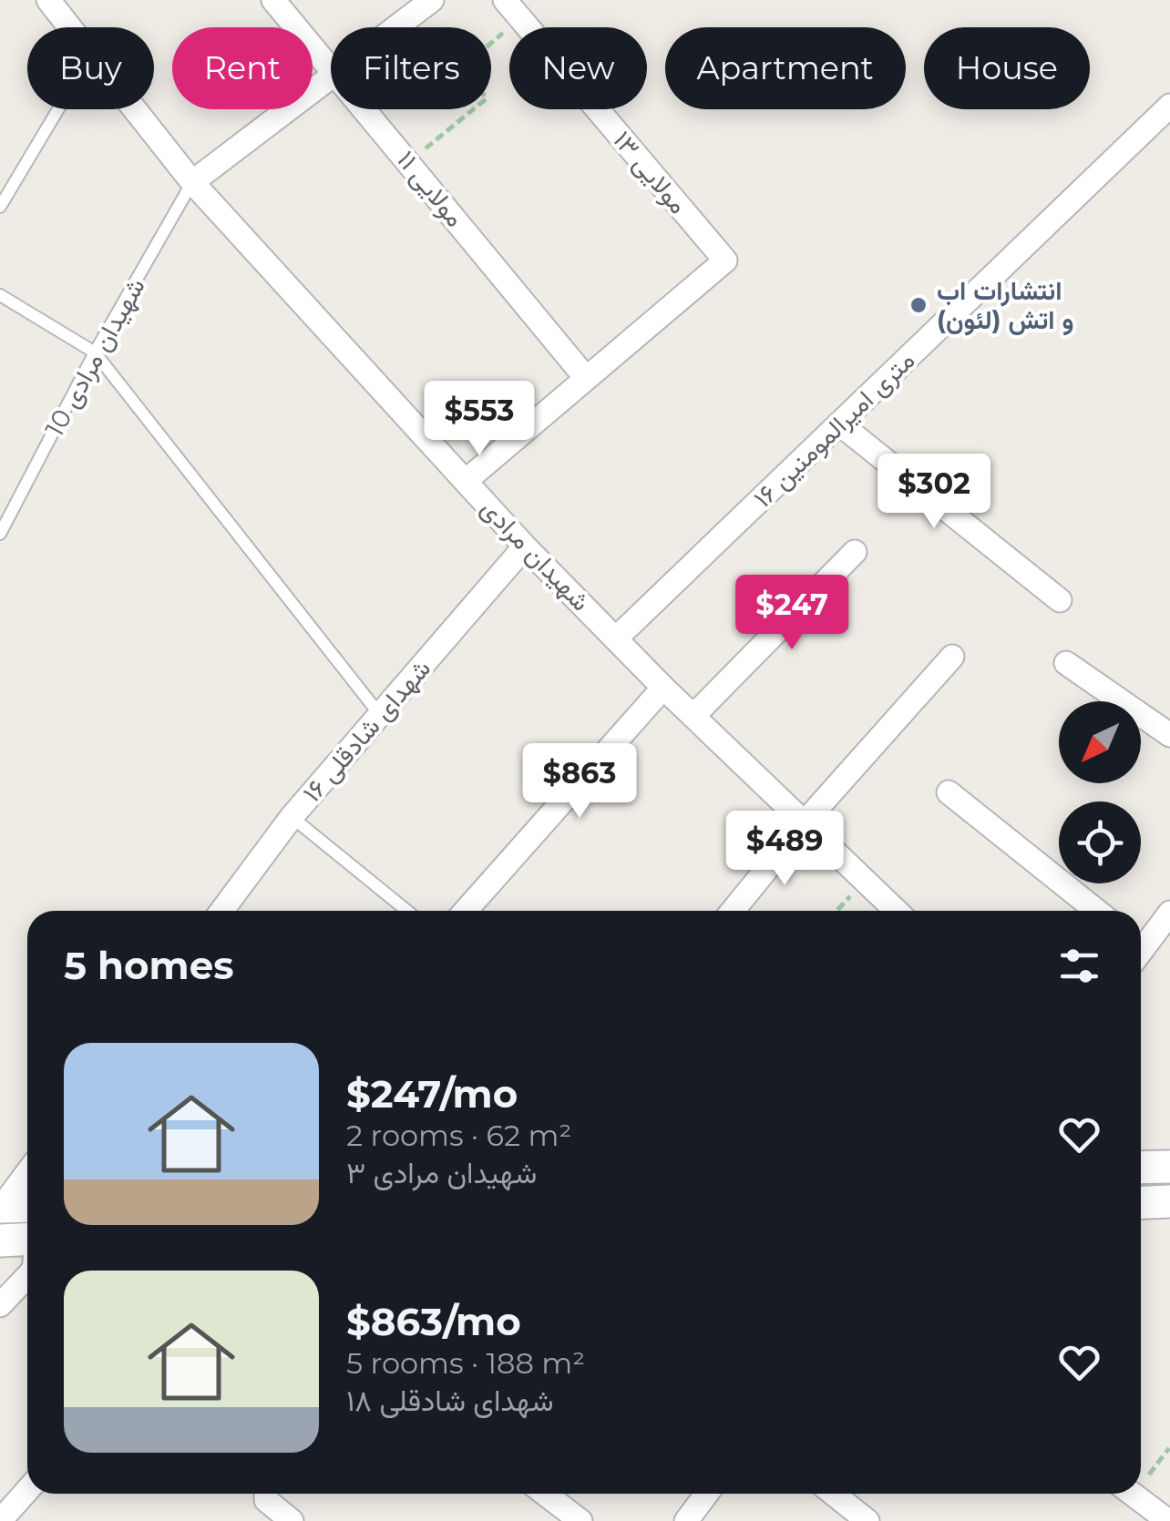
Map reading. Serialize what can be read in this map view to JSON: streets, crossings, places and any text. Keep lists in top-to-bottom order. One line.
{"streets":{"street":["مولایی ۱۳","مولایی ۱۱","۱۶ متری امیرالمومنین","شهیدان مرادی","شهدای شادقلی ۱۶"],"lane":["شهیدان مرادی 10"]},"crossings":[["مولایی ۱۳","مولایی ۱۱"],["شهیدان مرادی 10","شهیدان مرادی"],["۱۶ متری امیرالمومنین","شهیدان مرادی"],["شهیدان مرادی","شهدای شادقلی ۱۶"]],"places":["انتشارات اب و اتش (لئون)"],"north":"bottom left","page":{"chip":["Buy","Rent","Filters","New","Apartment","House"],"price":["$553","$302","$247","$863","$489"],"heading":"5 homes","list":[{"name":"$247/mo","note":"2 rooms · 62 m² · شهیدان مرادی ۳"},{"name":"$863/mo","note":"5 rooms · 188 m² · شهدای شادقلی ۱۸"}]}}
